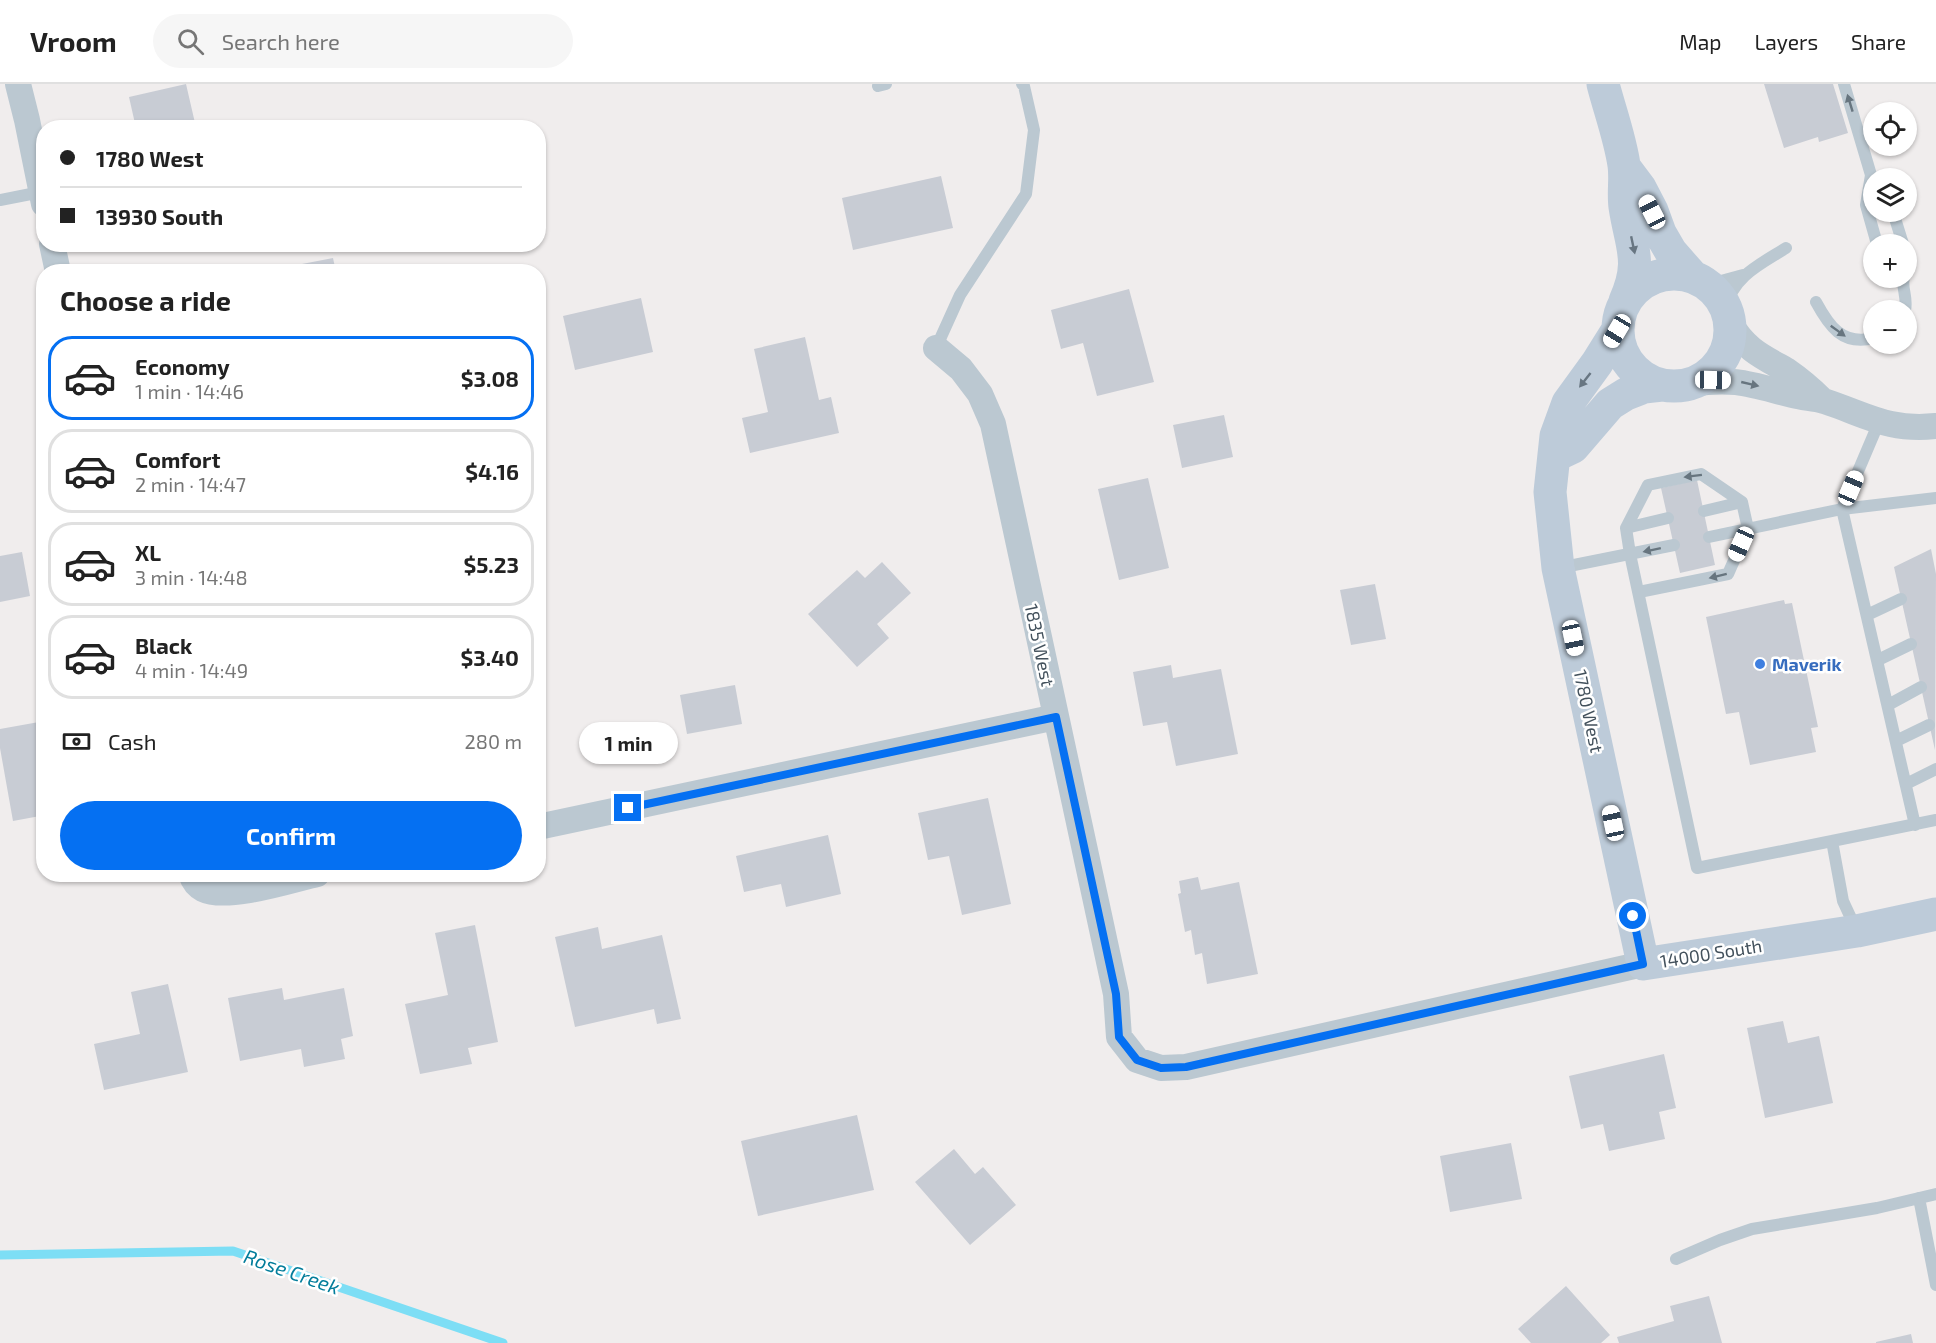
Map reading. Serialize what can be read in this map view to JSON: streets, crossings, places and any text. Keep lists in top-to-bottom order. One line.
{"streets":{"street":["1835 West","1780 West","14000 South"]},"crossings":[["1835 West","14000 South"],["1780 West","14000 South"]],"water":["Rose Creek"],"places":["Maverik"],"page":{"header":"Vroom","search":"Search here","nav":["Map","Layers","Share"],"map_buttons":["+","−"],"banner":["1780 West","13930 South"],"heading":"Choose a ride","list":[{"name":"Economy","note":"1 min · 14:46","value":"$3.08"},{"name":"Comfort","note":"2 min · 14:47","value":"$4.16"},{"name":"XL","note":"3 min · 14:48","value":"$5.23"},{"name":"Black","note":"4 min · 14:49","value":"$3.40"}],"pay":["Cash","280 m"],"bubble":"1 min","buttons":"Confirm"}}
